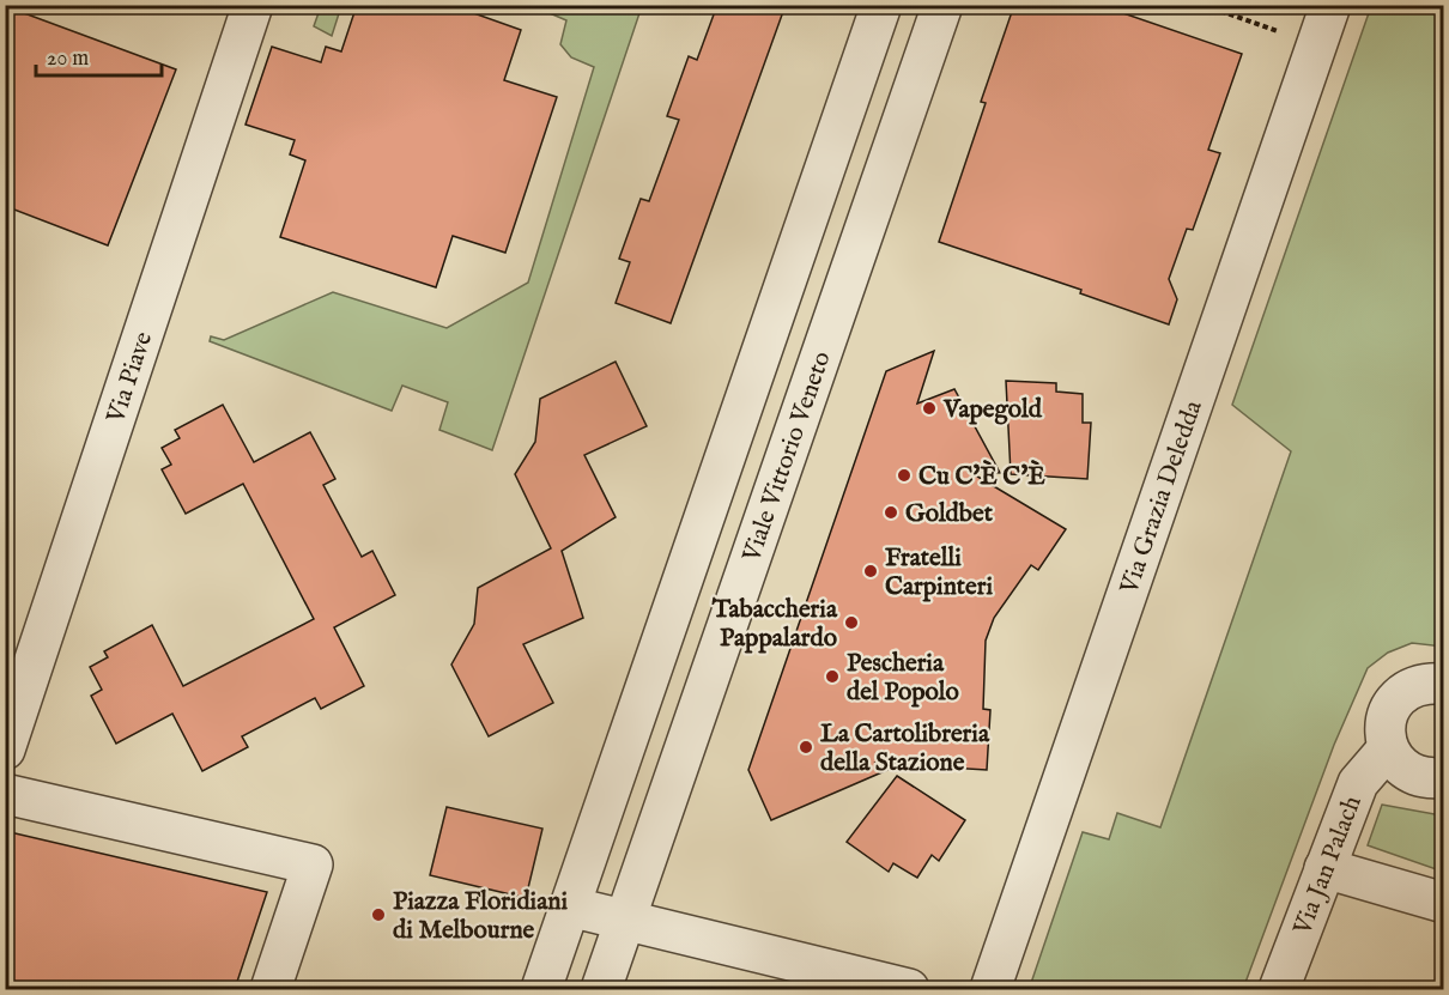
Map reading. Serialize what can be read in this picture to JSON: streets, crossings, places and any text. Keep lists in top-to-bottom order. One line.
{"streets":{"street":["Via Piave","Viale Vittorio Veneto","Via Grazia Deledda","Via Jan Palach"]},"places":["Vapegold","Cu C'È C'È","Goldbet","Fratelli Carpinteri","Tabaccheria Pappalardo","Pescheria del Popolo","La Cartolibreria della Stazione","Piazza Floridiani di Melbourne"],"scale_bar":"20 m"}
